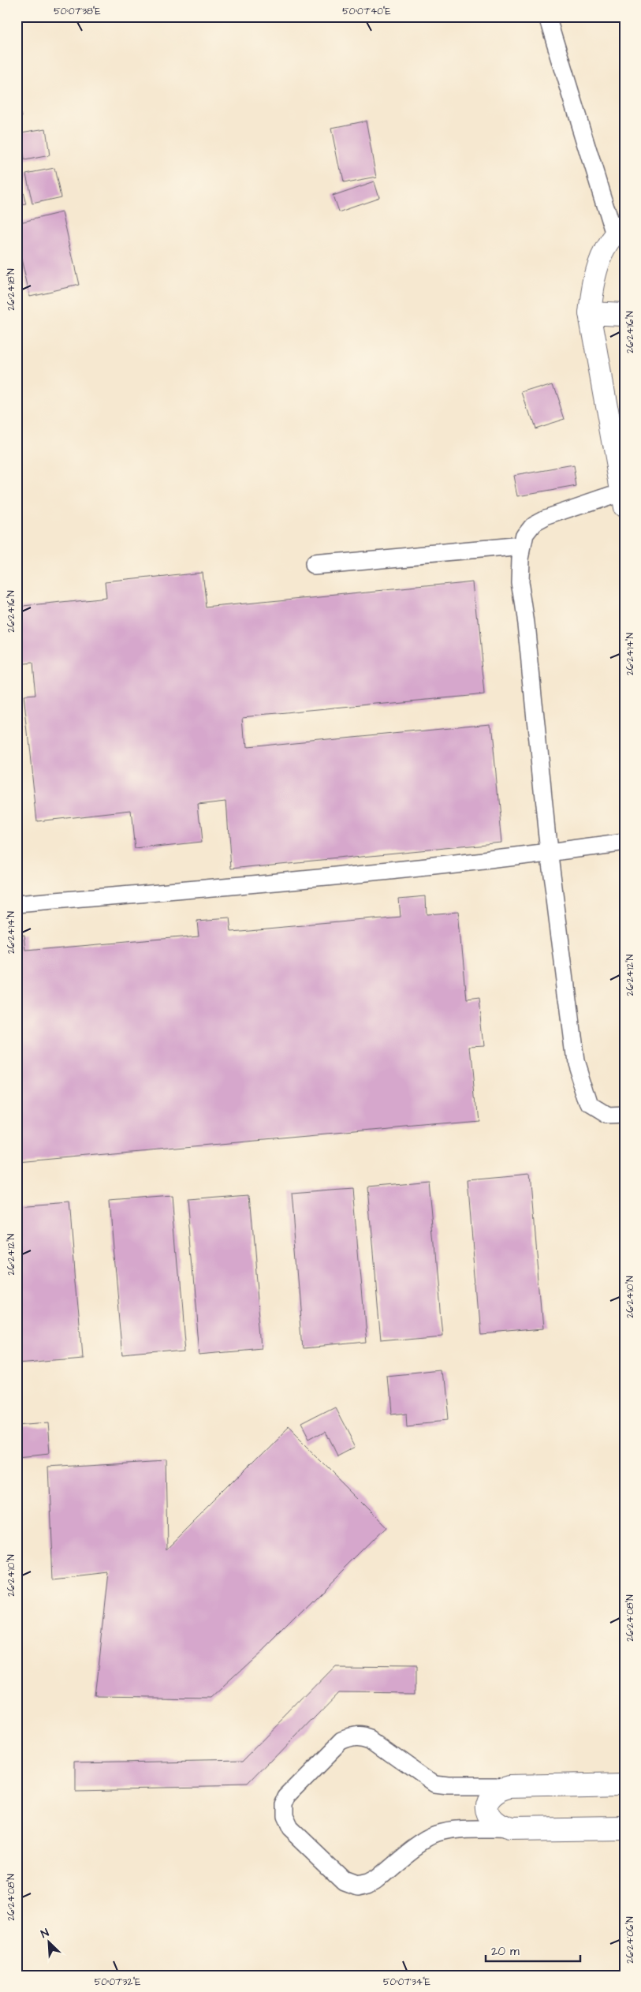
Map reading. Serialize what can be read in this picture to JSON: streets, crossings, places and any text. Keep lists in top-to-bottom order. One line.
{"scale_bar":"20 m","north":"top left","coordinates":["50°07'38\"E","50°07'40\"E","26°24'18\"N","26°24'16\"N","26°24'14\"N","26°24'12\"N","26°24'10\"N","26°24'08\"N","26°24'06\"N","50°07'32\"E","50°07'34\"E"]}
